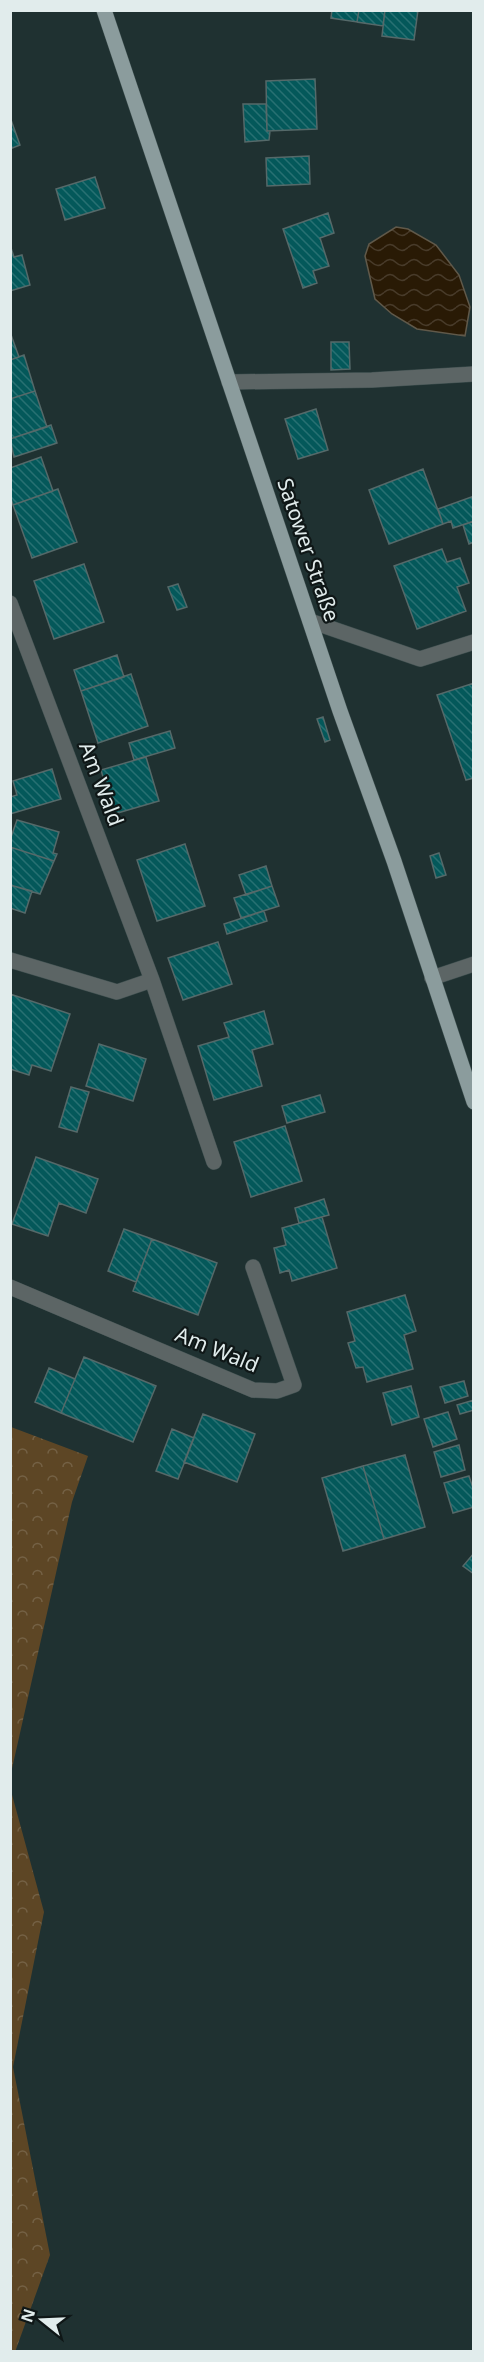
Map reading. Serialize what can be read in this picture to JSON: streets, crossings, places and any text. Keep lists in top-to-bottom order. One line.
{"streets":{"main road":["Satower Straße"],"street":["Am Wald"]},"north":"left"}
